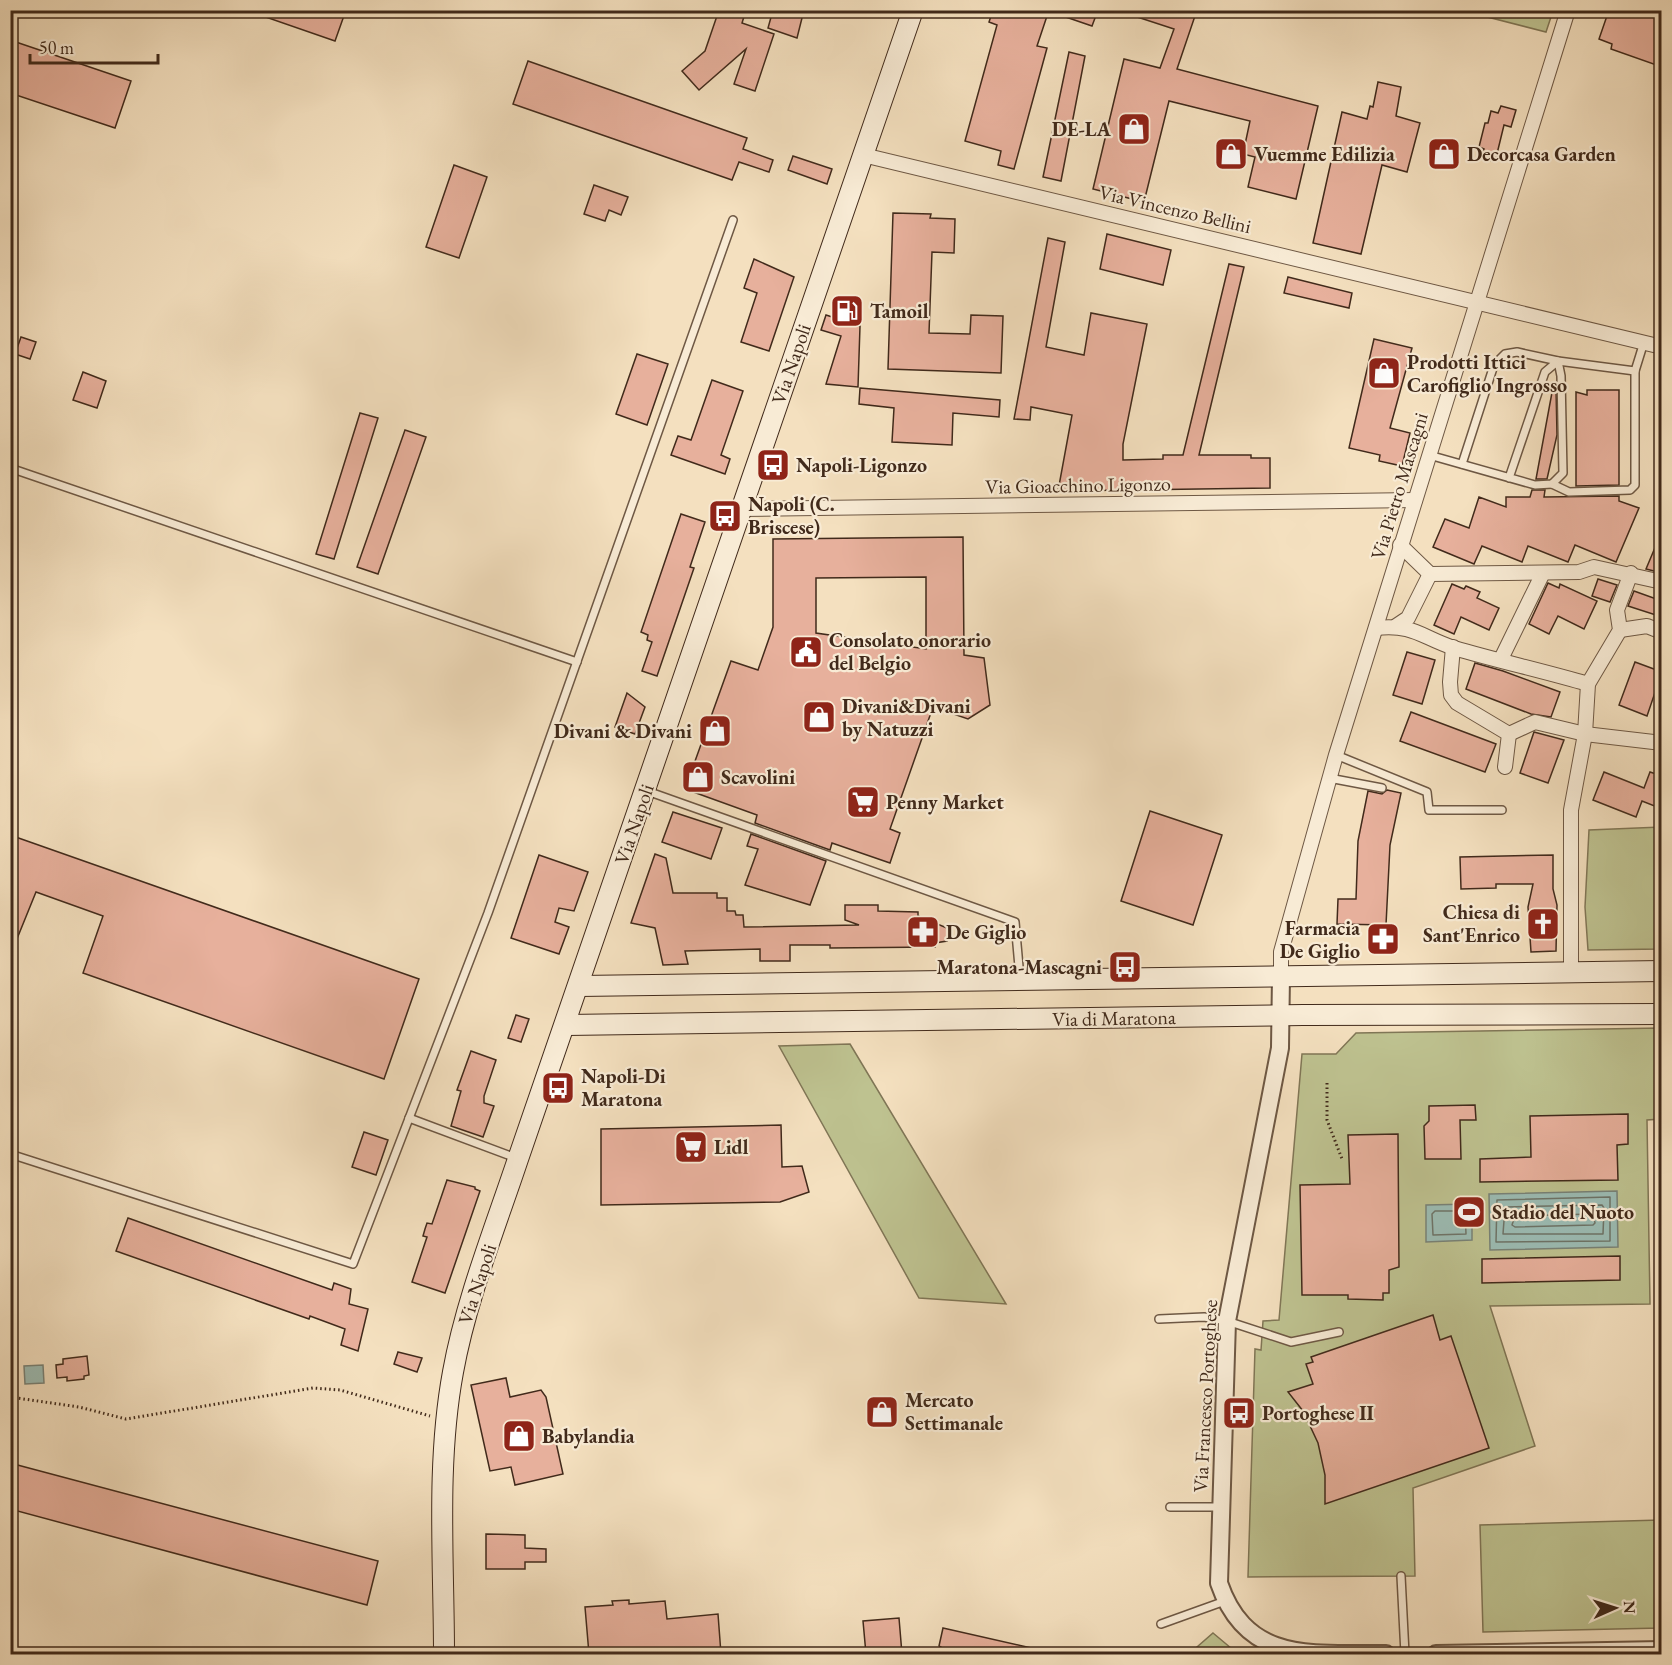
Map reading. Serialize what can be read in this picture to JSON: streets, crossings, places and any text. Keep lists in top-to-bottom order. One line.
{"streets":{"main road":["Via Napoli","Via di Maratona"],"street":["Via Vincenzo Bellini","Via Gioacchino Ligonzo","Via Pietro Mascagni","Via Francesco Portoghese"]},"crossings":[["Via Vincenzo Bellini","Via Napoli"],["Via Vincenzo Bellini","Via Pietro Mascagni"],["Via Napoli","Via Gioacchino Ligonzo"],["Via Napoli","Via di Maratona"],["Via Gioacchino Ligonzo","Via Pietro Mascagni"],["Via Pietro Mascagni","Via di Maratona"],["Via Pietro Mascagni","Via Francesco Portoghese"],["Via di Maratona","Via Francesco Portoghese"]],"places":{"shop":["DE-LA","Vuemme Edilizia","Decorcasa Garden","Prodotti Ittici Carofiglio Ingrosso","Divani&Divani by Natuzzi","Divani & Divani","Scavolini","Mercato Settimanale","Babylandia"],"fuel station":["Tamoil"],"bus stop":["Napoli-Ligonzo","Napoli (C. Briscese)","Maratona-Mascagni","Napoli-Di Maratona","Portoghese II"],"public building":["Consolato onorario del Belgio"],"supermarket":["Penny Market","Lidl"],"church":["Chiesa di Sant'Enrico"],"pharmacy":["De Giglio","Farmacia De Giglio"],"sports":["Stadio del Nuoto"]},"scale_bar":"50 m","north":"right"}
